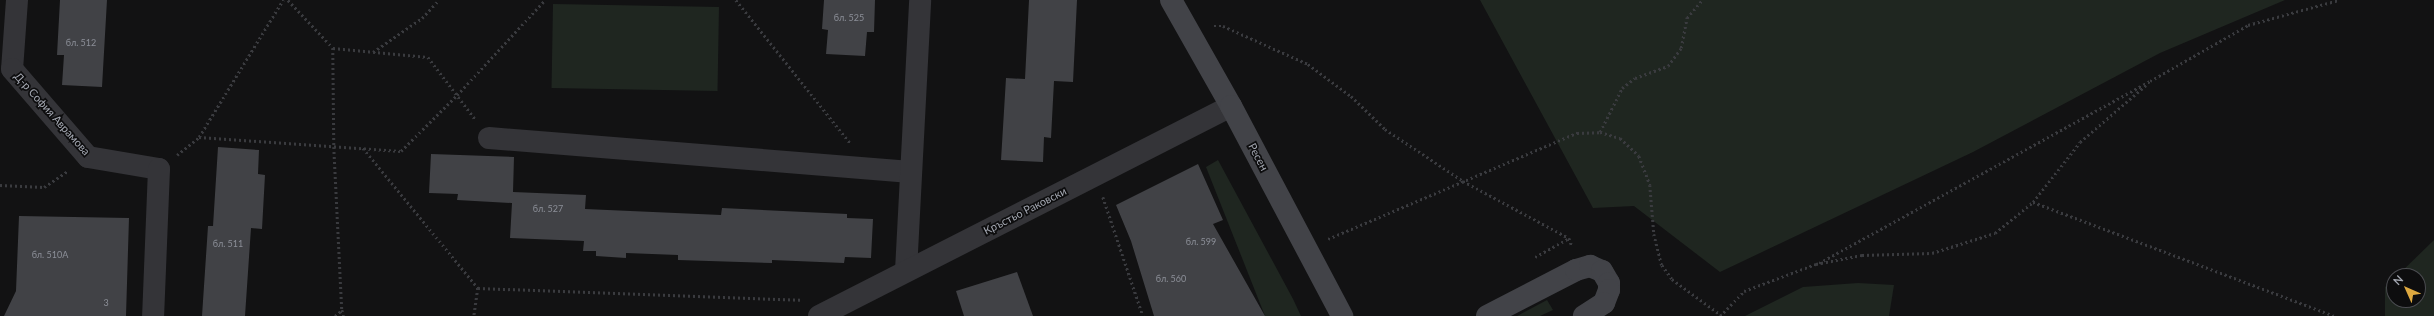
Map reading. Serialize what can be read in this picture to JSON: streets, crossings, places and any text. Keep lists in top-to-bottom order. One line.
{"streets":{"street":["Д-р София Аврамова","Ресен","Кръстьо Раковски"]},"crossings":[["Ресен","Кръстьо Раковски"]],"house_numbers":["бл. 525","бл. 512","бл. 527","бл. 599","бл. 511","бл. 510А","бл. 560","3"],"north":"top left"}
